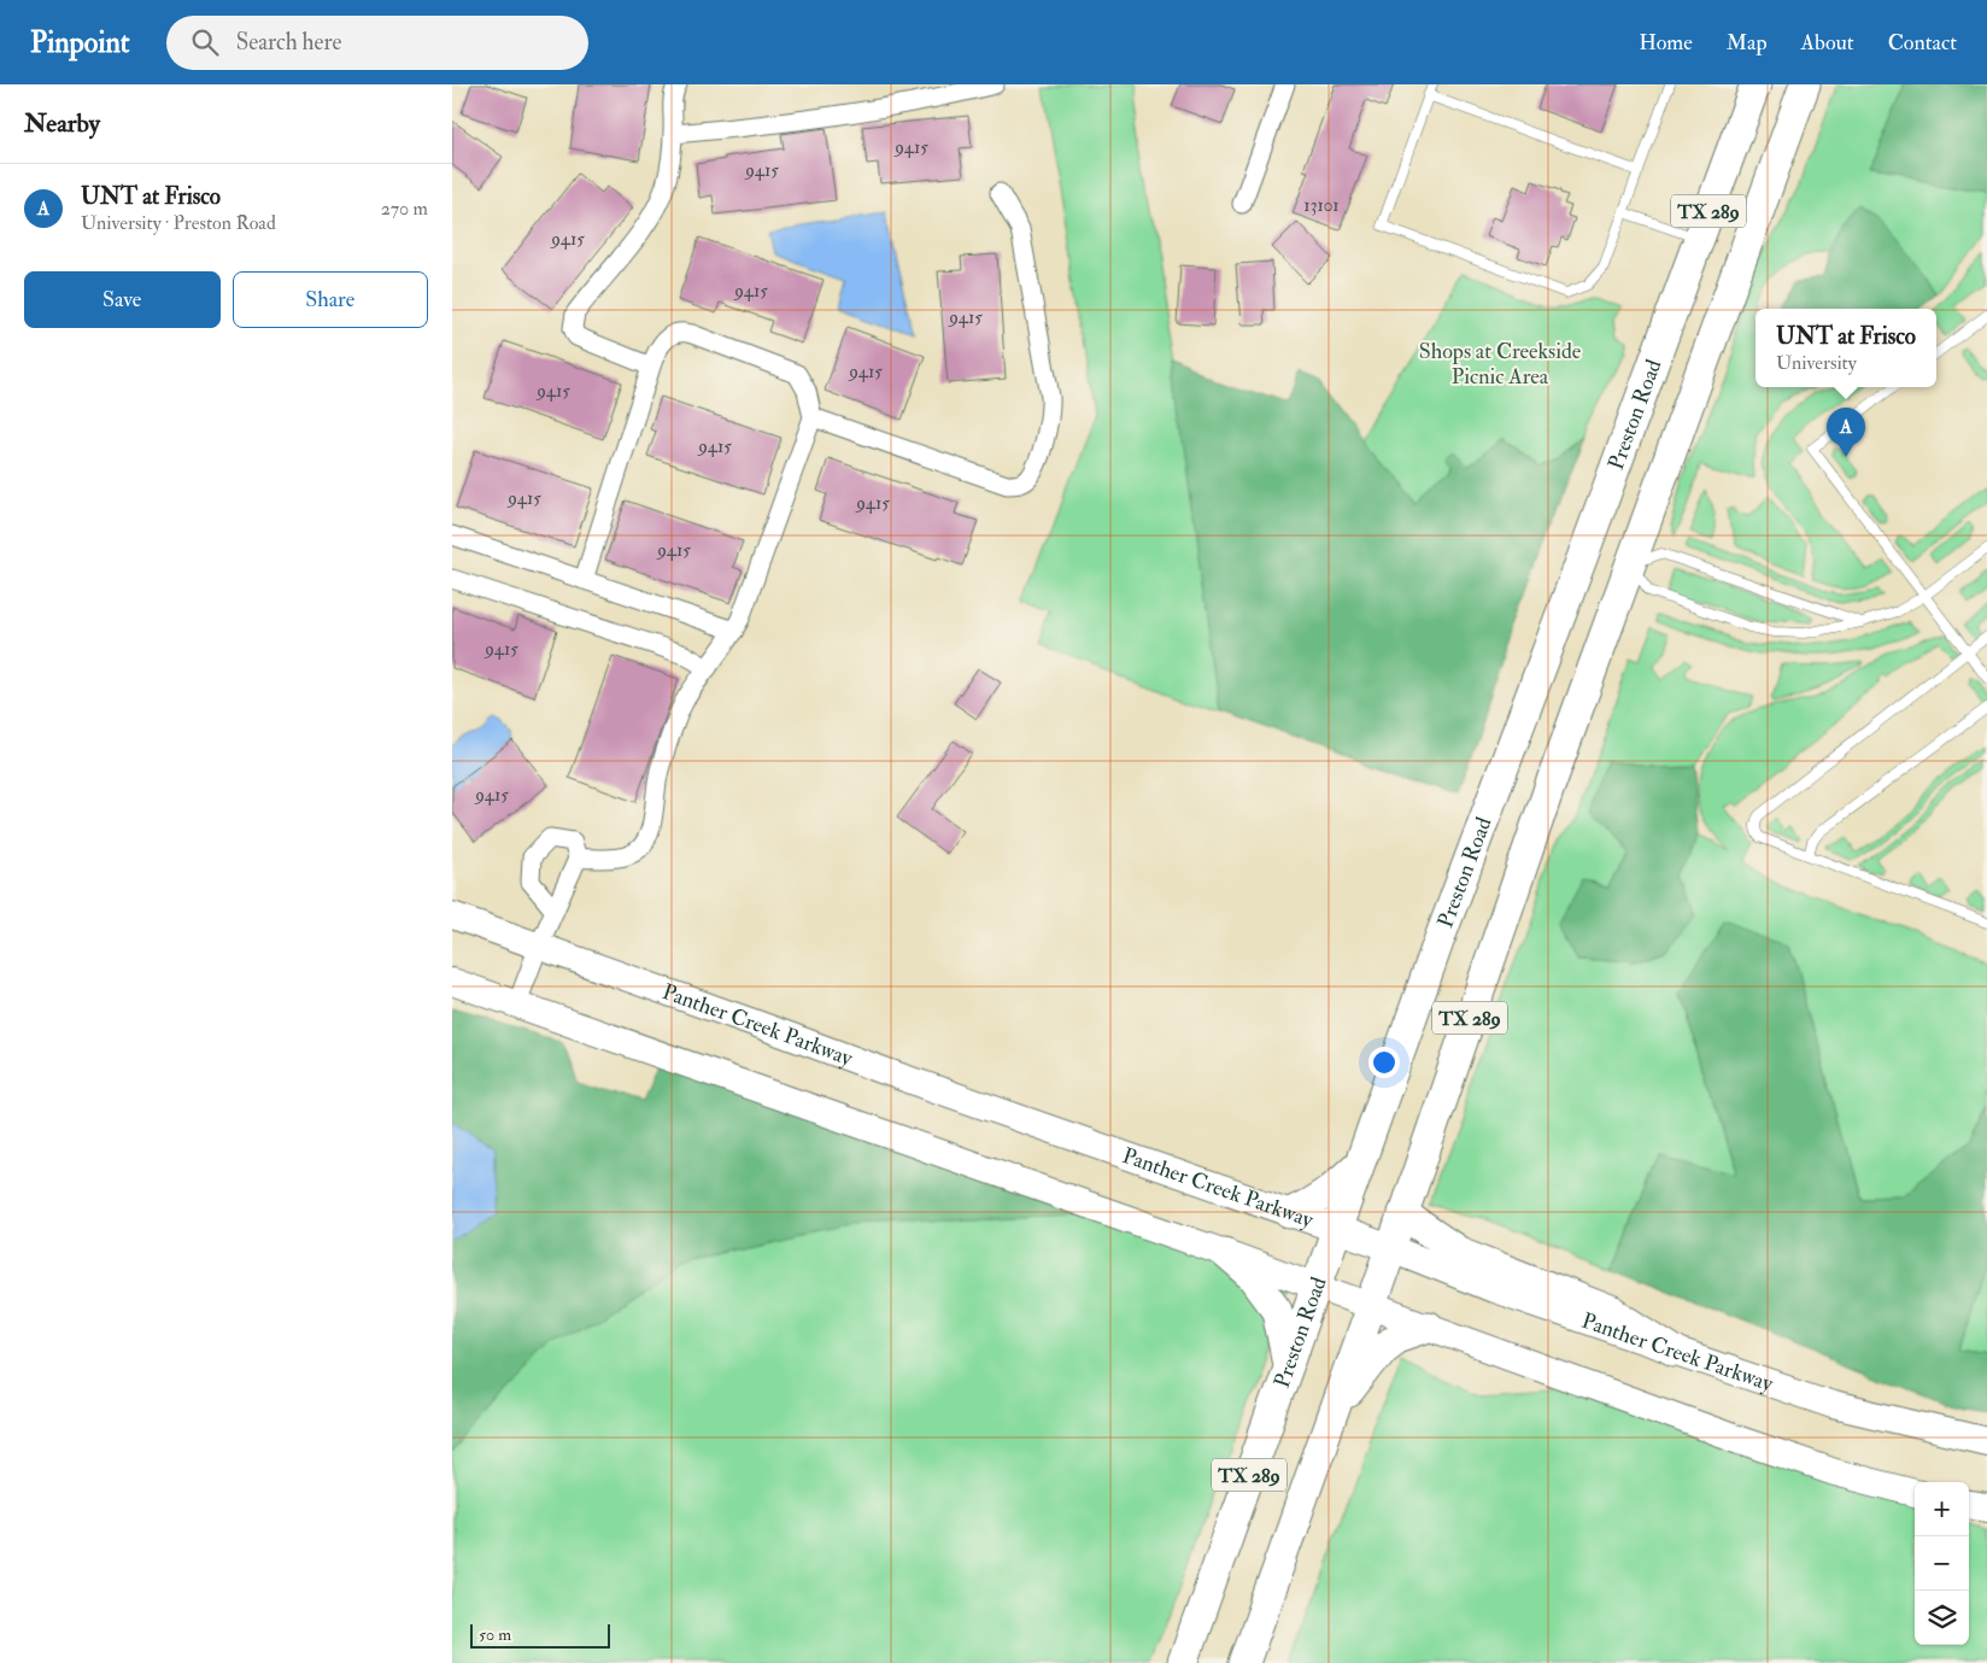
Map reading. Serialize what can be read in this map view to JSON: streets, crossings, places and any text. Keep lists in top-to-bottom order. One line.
{"streets":{"main road":["TX 289","Preston Road","Panther Creek Parkway"]},"crossings":[["TX 289","Panther Creek Parkway"],["Preston Road","Panther Creek Parkway"]],"parks":["Shops at Creekside Picnic Area"],"house_numbers":["9415","9415","13101","9415","9415","9415","9415","9415","9415","9415","9415","9415","9415","9415"],"scale_bar":"50 m","page":{"header":"Pinpoint","search":"Search here","nav":["Home","Map","About","Contact"],"heading":"Nearby","list":[{"mark":"A","name":"UNT at Frisco","note":"University · Preston Road","value":"270 m"}],"buttons":["Save","Share"],"popup":["UNT at Frisco","University"],"pins":"A","map_buttons":["+","−"],"scale":"50 m"}}
